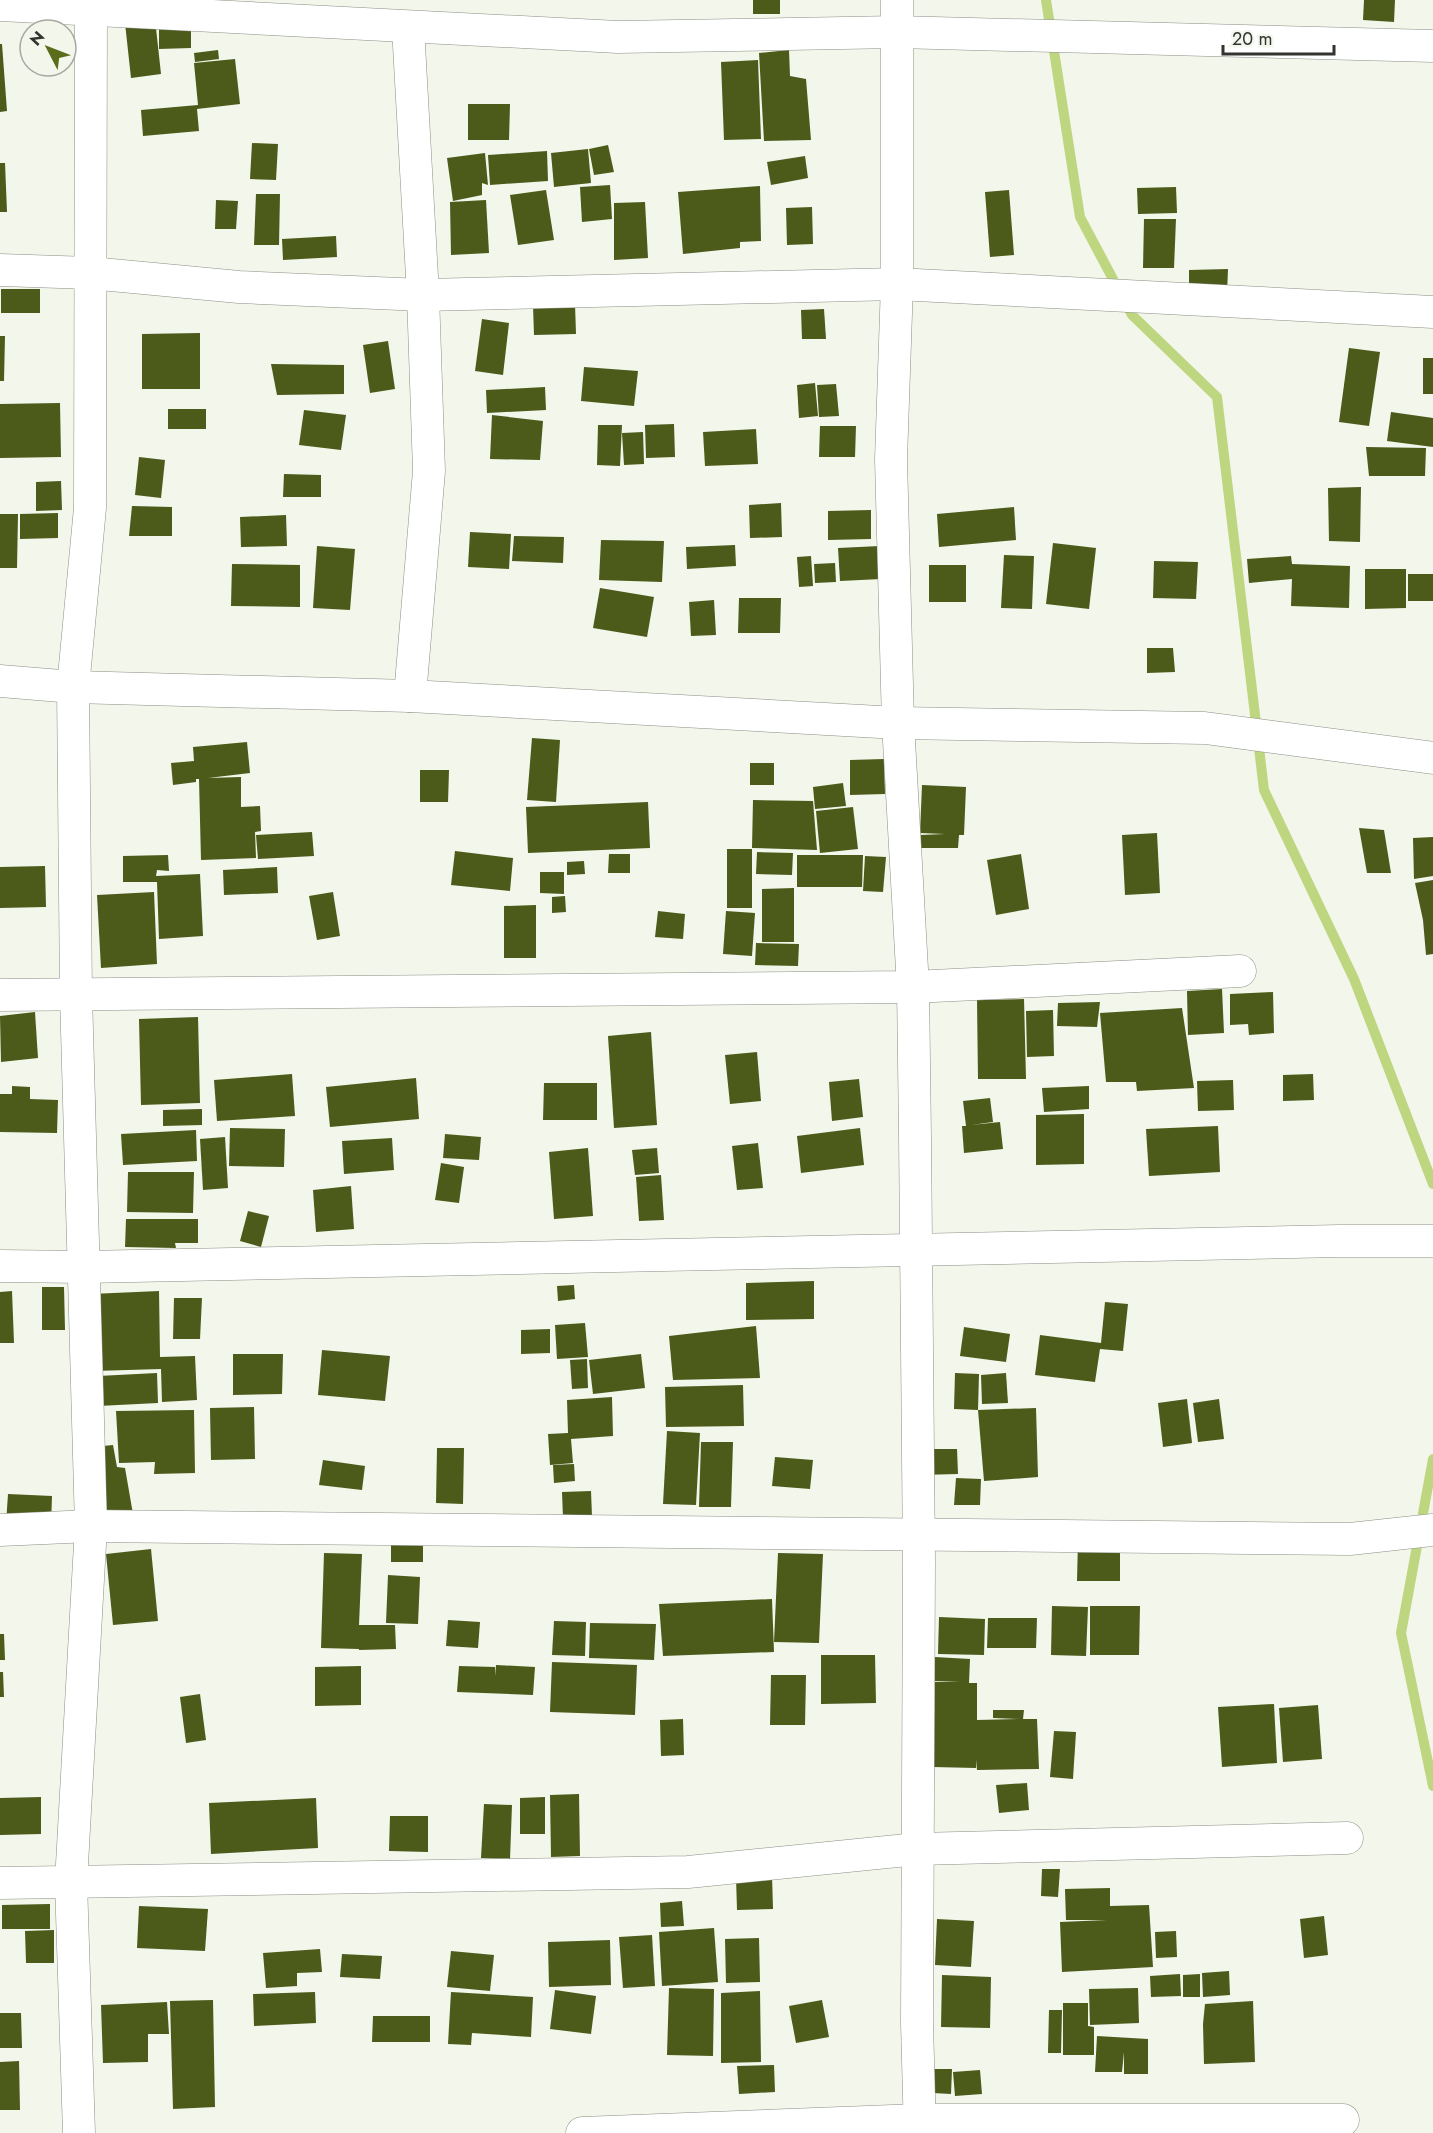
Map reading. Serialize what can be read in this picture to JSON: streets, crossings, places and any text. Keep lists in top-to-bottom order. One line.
{"scale_bar":"20 m","north":"top left"}
